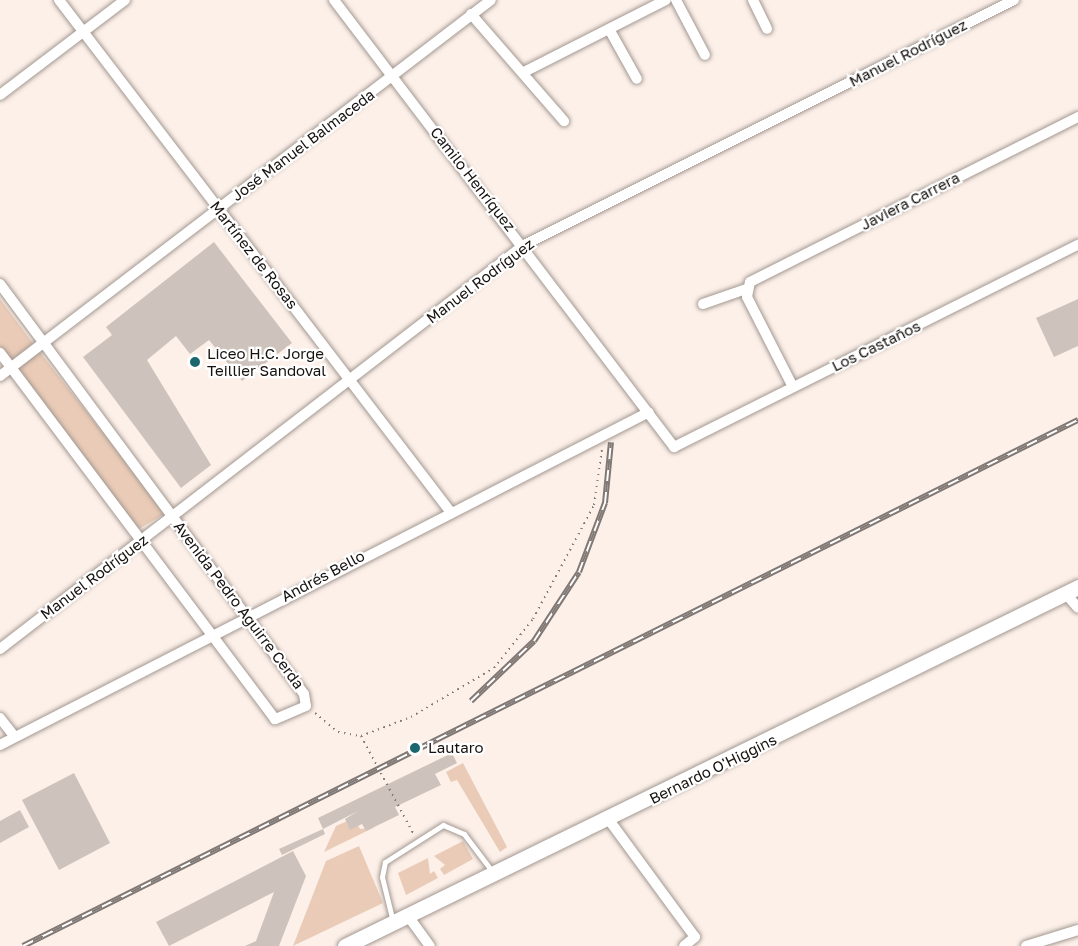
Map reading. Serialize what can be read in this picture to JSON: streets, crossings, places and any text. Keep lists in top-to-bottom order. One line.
{"streets":{"main road":["Bernardo O'Higgins"],"street":["Manuel Rodríguez","José Manuel Balmaceda","Camilo Henríquez","Javiera Carrera","Martínez de Rosas","Los Castaños","Andrés Bello","Avenida Pedro Aguirre Cerda"]},"crossings":[["Manuel Rodríguez","Camilo Henríquez"],["Manuel Rodríguez","Martínez de Rosas"],["Manuel Rodríguez","Avenida Pedro Aguirre Cerda"],["José Manuel Balmaceda","Camilo Henríquez"],["José Manuel Balmaceda","Martínez de Rosas"],["José Manuel Balmaceda","Avenida Pedro Aguirre Cerda"],["Camilo Henríquez","Los Castaños"],["Camilo Henríquez","Andrés Bello"],["Martínez de Rosas","Andrés Bello"],["Andrés Bello","Avenida Pedro Aguirre Cerda"]],"places":["Liceo H.C. Jorge Teillier Sandoval","Lautaro"]}
